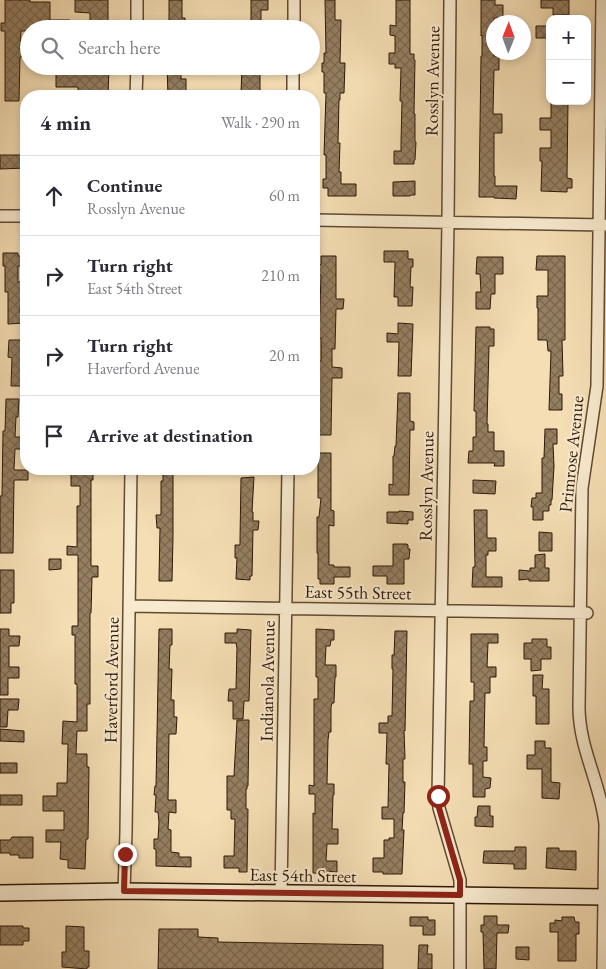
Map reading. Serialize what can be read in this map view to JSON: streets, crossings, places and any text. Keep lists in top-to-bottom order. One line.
{"streets":{"street":["Rosslyn Avenue","Primrose Avenue","East 55th Street","Haverford Avenue","Indianola Avenue","East 54th Street"]},"crossings":[["Rosslyn Avenue","East 55th Street"],["Rosslyn Avenue","East 54th Street"],["Primrose Avenue","East 55th Street"],["Primrose Avenue","East 54th Street"],["East 55th Street","Haverford Avenue"],["East 55th Street","Indianola Avenue"],["Haverford Avenue","East 54th Street"],["Indianola Avenue","East 54th Street"]],"north":"top","page":{"map_buttons":["+","−"],"search":"Search here","heading":["4 min","Walk · 290 m"],"list":[["Continue","Rosslyn Avenue","60 m"],["Turn right","East 54th Street","210 m"],["Turn right","Haverford Avenue","20 m"],"Arrive at destination"]}}
